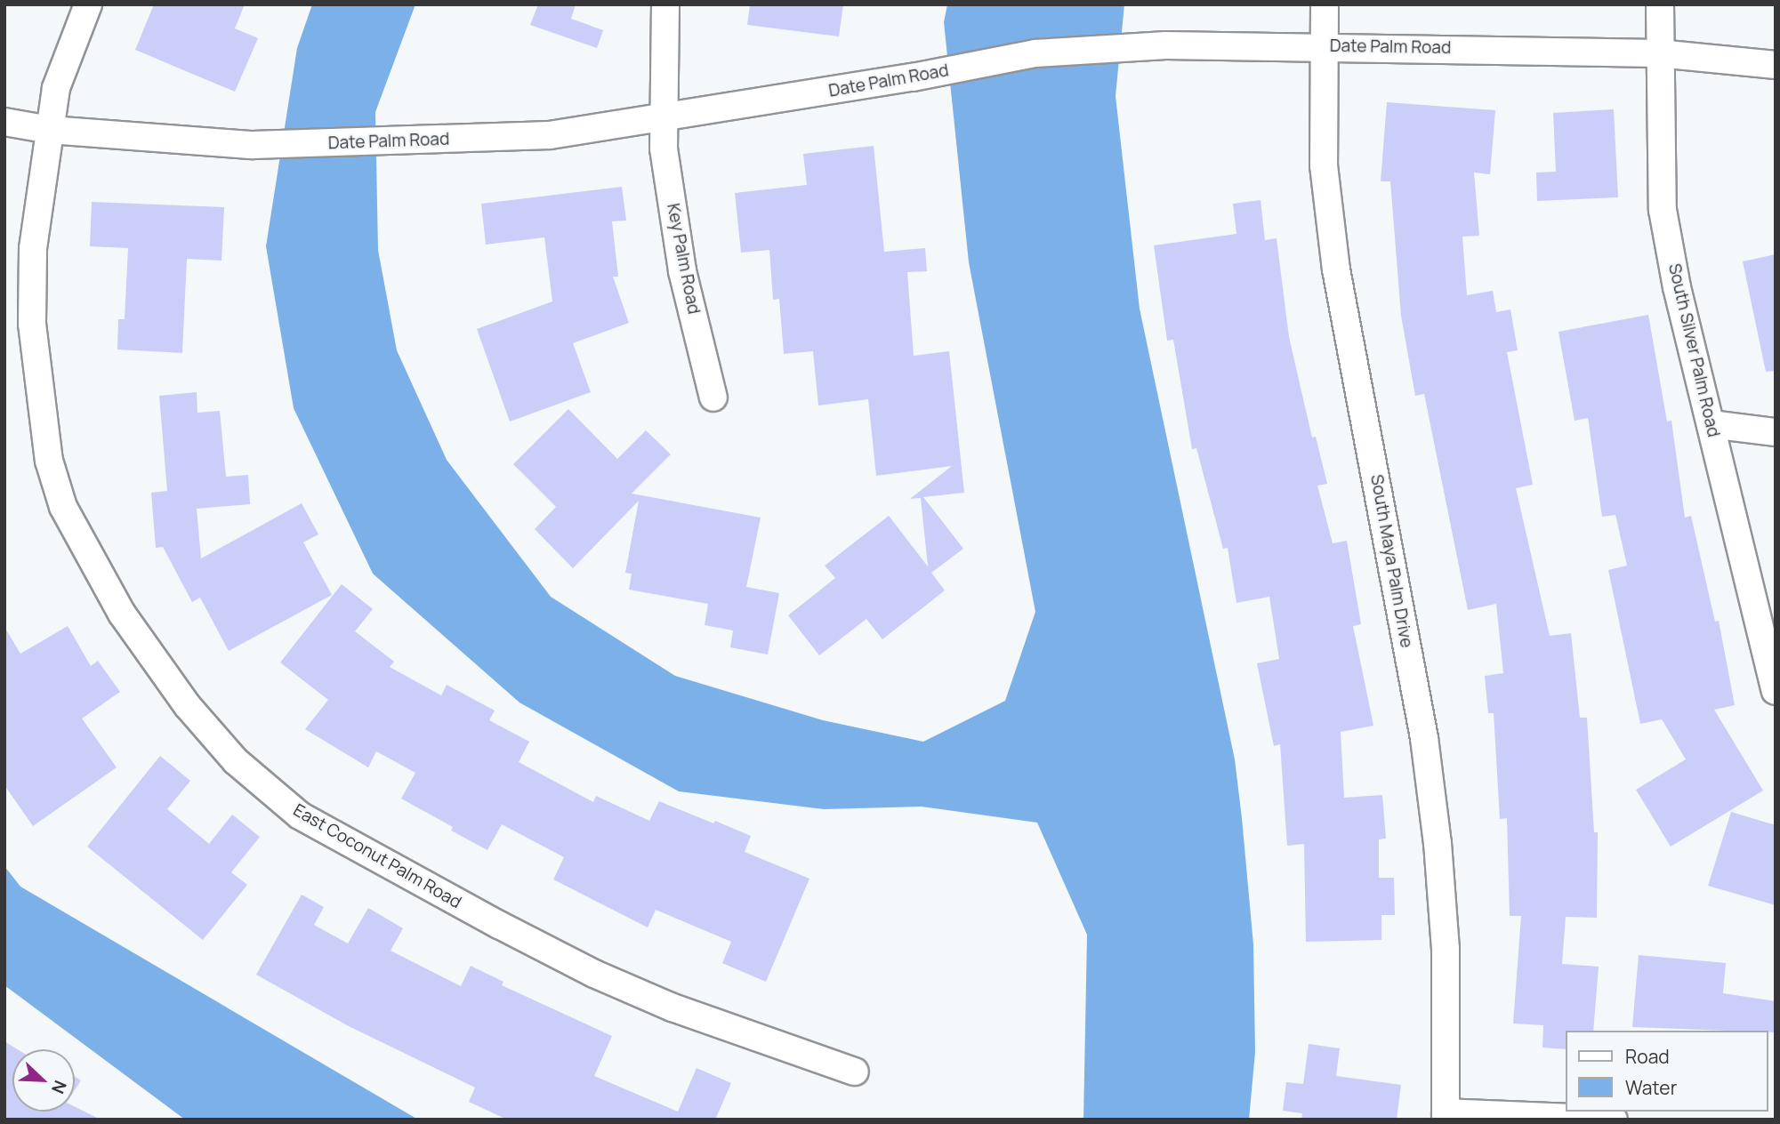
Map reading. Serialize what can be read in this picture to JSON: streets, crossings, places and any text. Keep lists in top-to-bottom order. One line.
{"streets":{"street":["Date Palm Road","Key Palm Road","South Silver Palm Road","South Maya Palm Drive","East Coconut Palm Road"]},"crossings":[["Date Palm Road","Key Palm Road"],["Date Palm Road","South Silver Palm Road"],["Date Palm Road","South Maya Palm Drive"],["Date Palm Road","East Coconut Palm Road"]],"legend":["Road","Water"],"north":"bottom right"}
